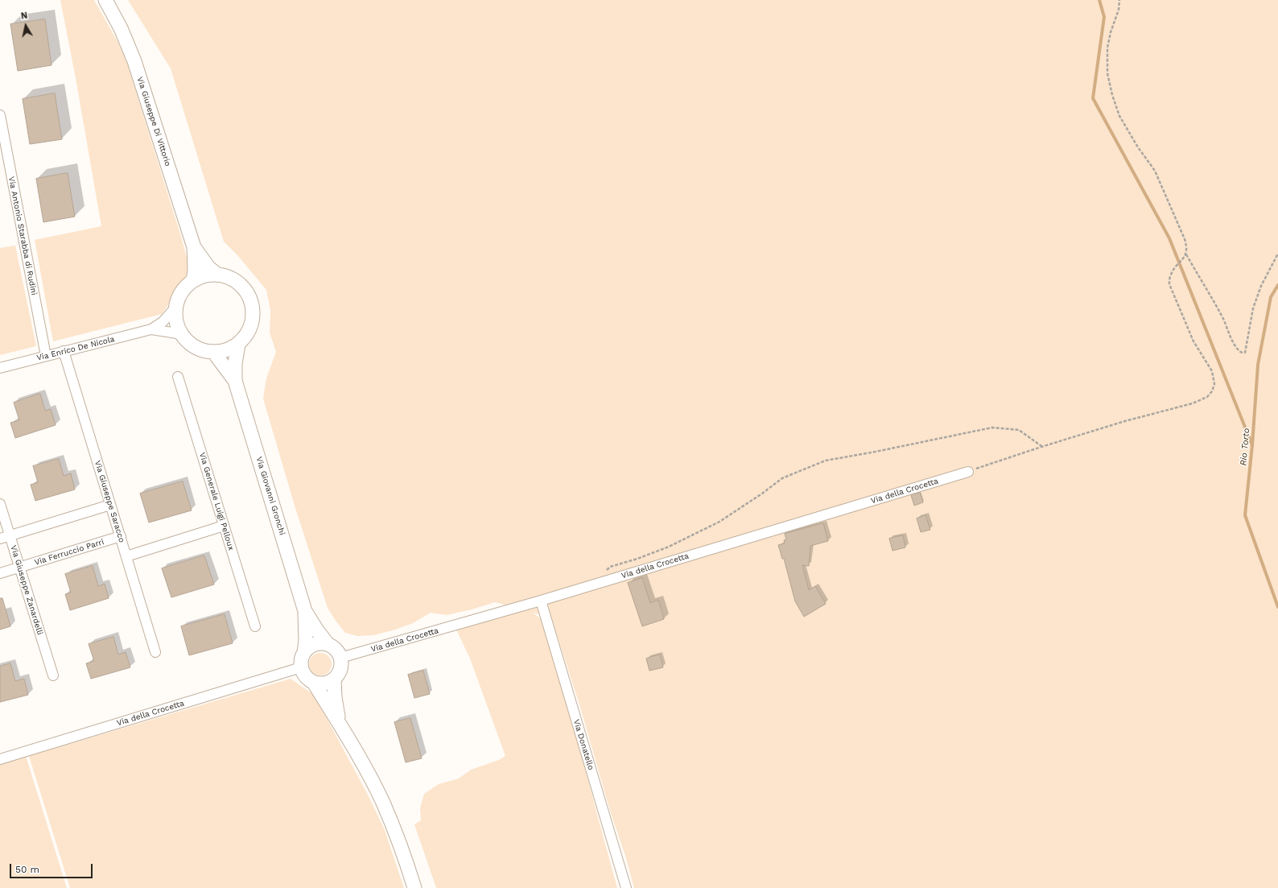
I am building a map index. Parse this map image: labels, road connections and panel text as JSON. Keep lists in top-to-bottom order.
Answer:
{
  "streets": {
    "street": [
      "Via Giuseppe Di Vittorio",
      "Via Antonio Starabba di Rudinì",
      "Via Enrico De Nicola",
      "Via della Crocetta",
      "Via Giovanni Gronchi",
      "Via Giuseppe Saracco",
      "Via Generale Luigi Pelloux",
      "Via Ferruccio Parri",
      "Via Giuseppe Zanardelli",
      "Via Donatello"
    ]
  },
  "crossings": [
    ["Via Giuseppe Di Vittorio", "Via Enrico De Nicola"],
    ["Via Giuseppe Di Vittorio", "Via Giovanni Gronchi"],
    ["Via Antonio Starabba di Rudinì", "Via Enrico De Nicola"],
    ["Via Enrico De Nicola", "Via Giovanni Gronchi"],
    ["Via Enrico De Nicola", "Via Giuseppe Saracco"],
    ["Via della Crocetta", "Via Giovanni Gronchi"],
    ["Via della Crocetta", "Via Donatello"],
    ["Via Giuseppe Saracco", "Via Ferruccio Parri"],
    ["Via Ferruccio Parri", "Via Giuseppe Zanardelli"]
  ],
  "water": ["Rio Torto"],
  "scale_bar": "50 m",
  "north": "top"
}
